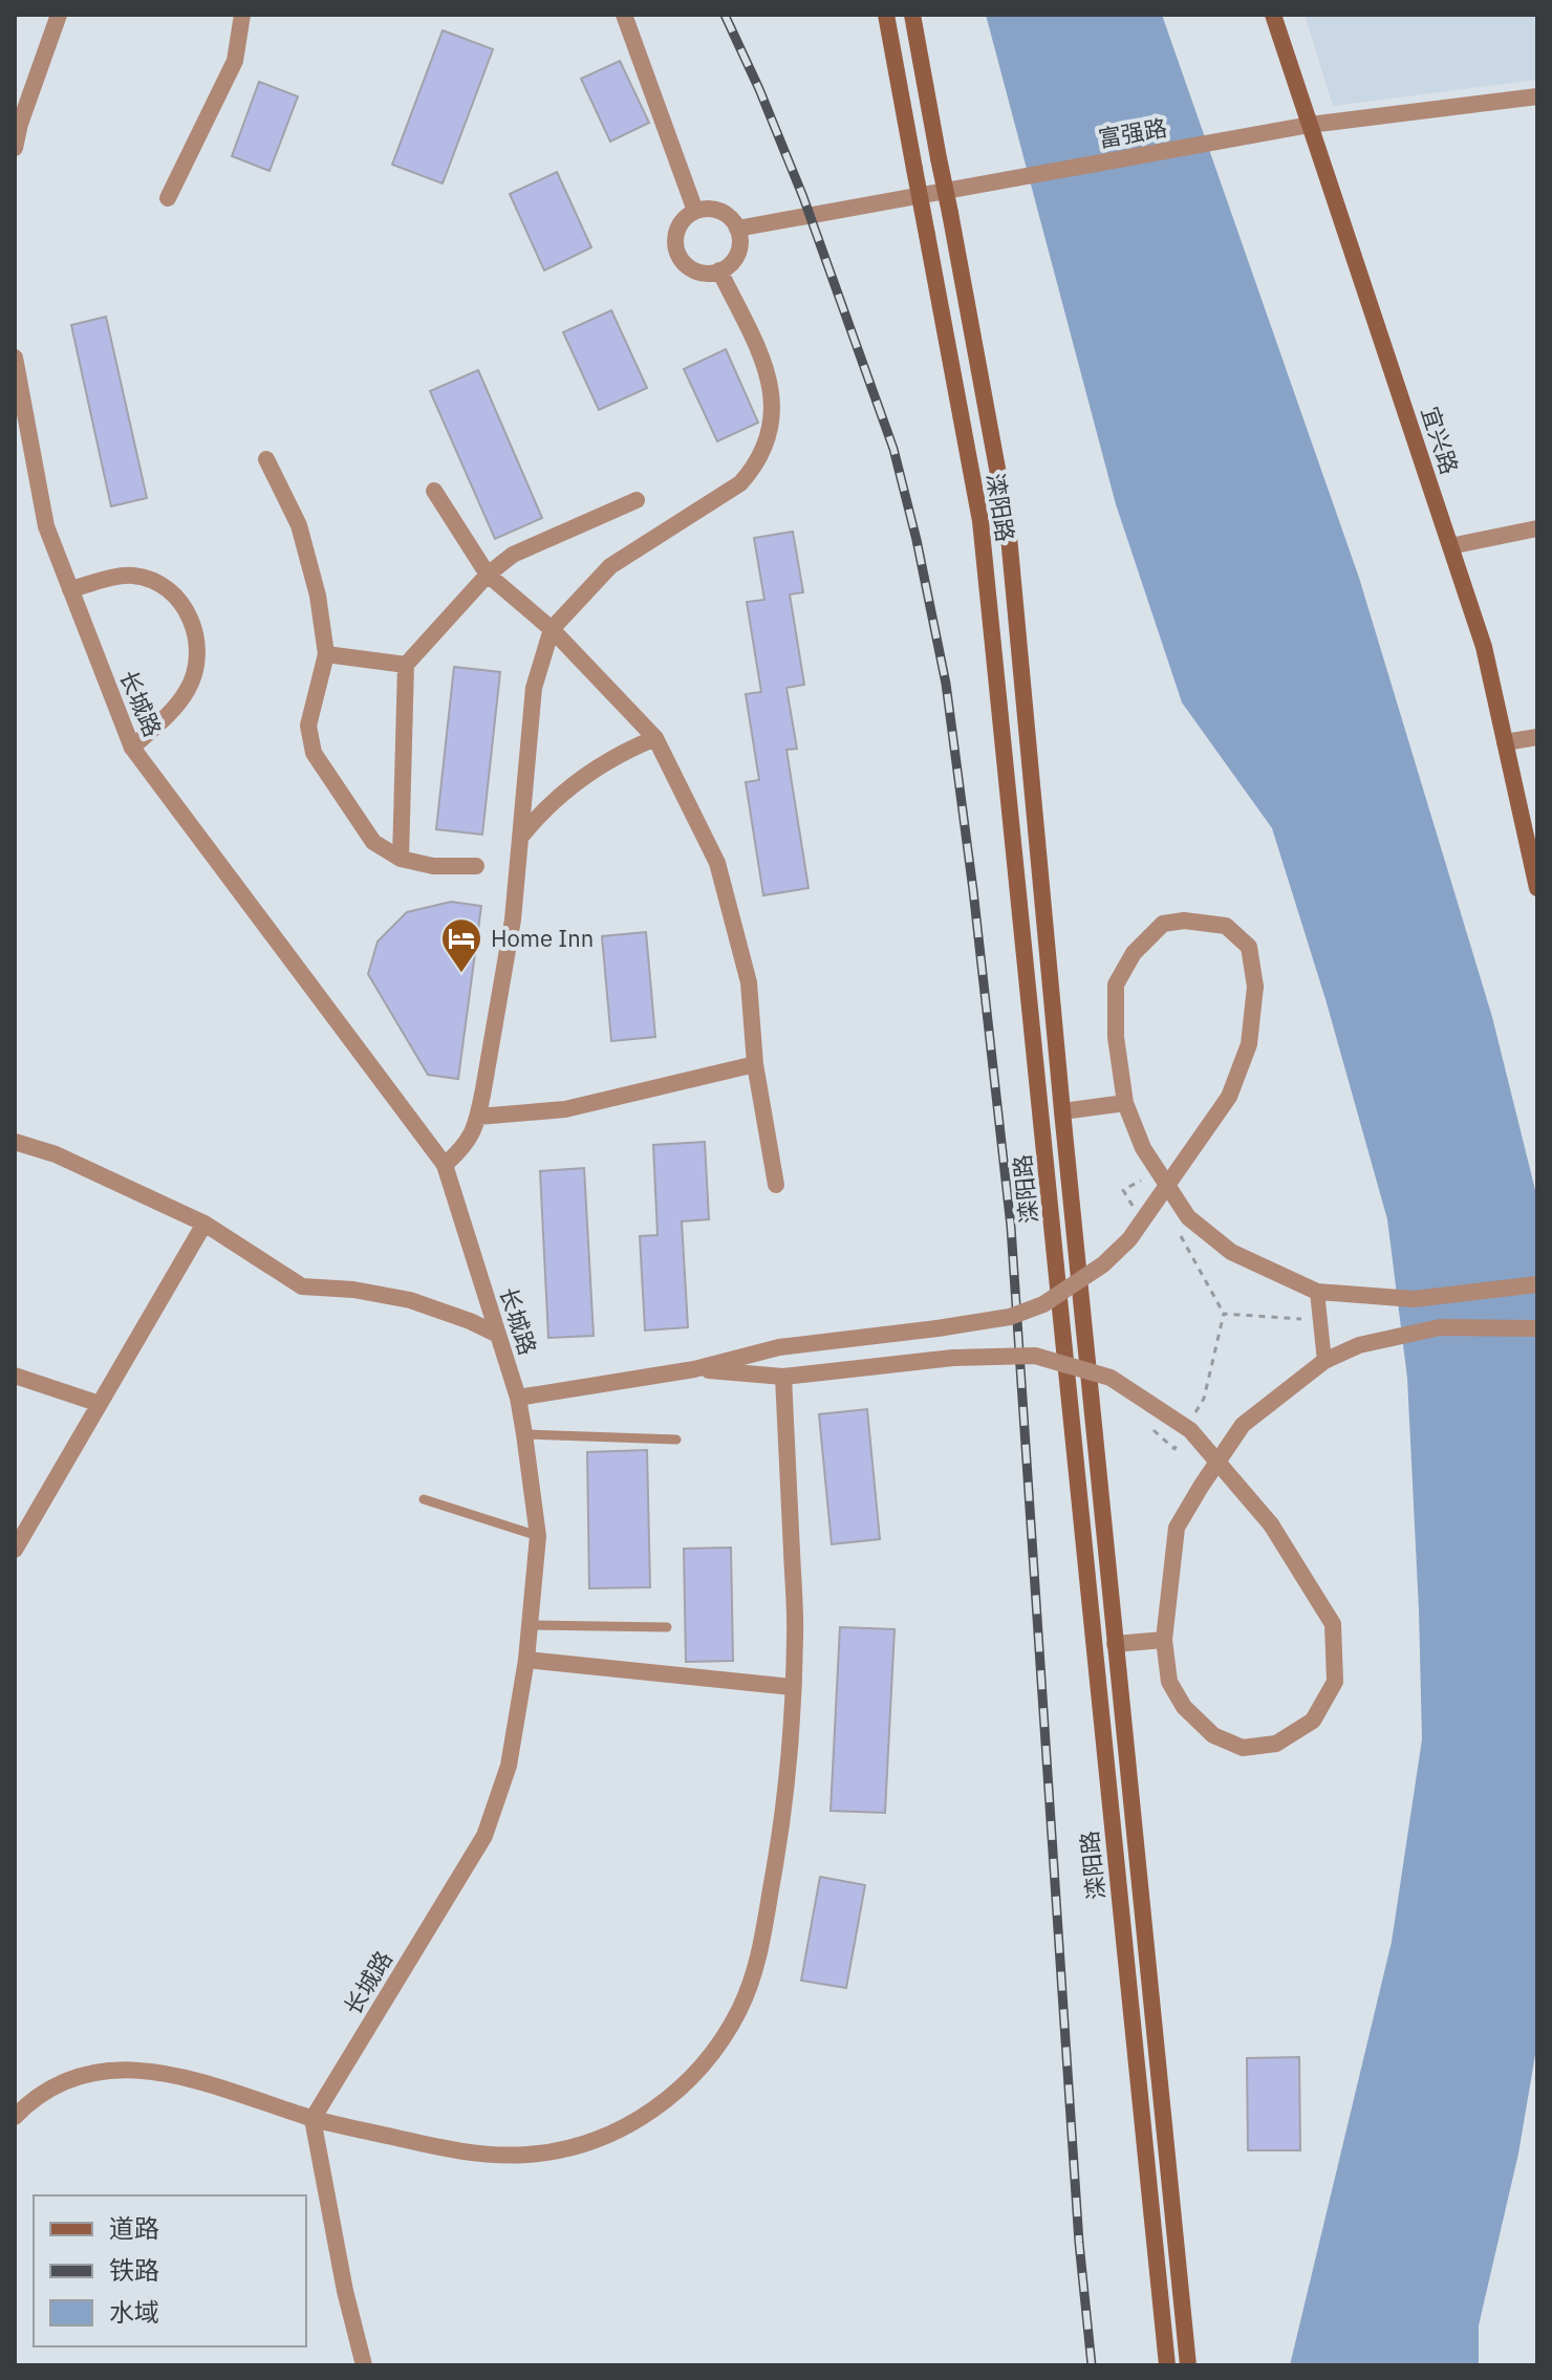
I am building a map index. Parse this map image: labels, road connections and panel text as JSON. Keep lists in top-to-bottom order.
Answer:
{
  "streets": {
    "main road": ["宜兴路", "滦阳路"],
    "street": ["富强路", "长城路"]
  },
  "crossings": [
    ["富强路", "宜兴路"]
  ],
  "places": {
    "hotel": ["Home Inn"]
  },
  "legend": ["道路", "铁路", "水域"]
}
